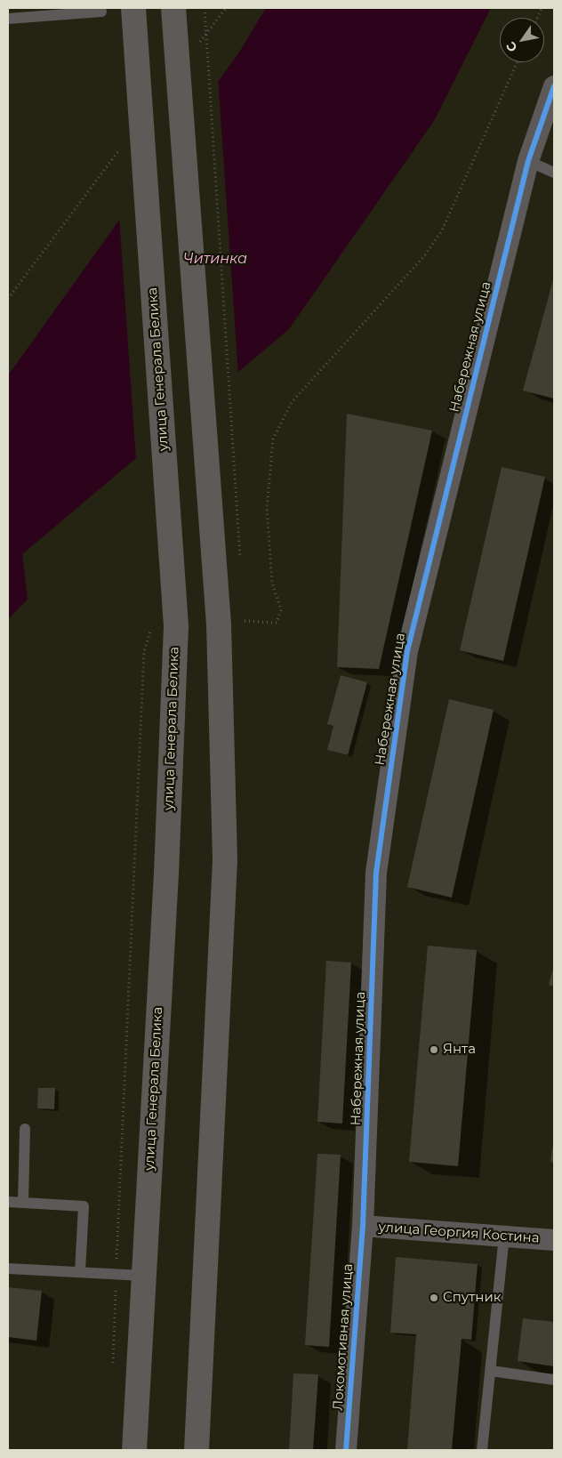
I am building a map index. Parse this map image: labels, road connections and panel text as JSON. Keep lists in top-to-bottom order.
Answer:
{
  "streets": {
    "main road": ["улица Генерала Белика"],
    "street": ["Набережная улица", "улица Георгия Костина", "Локомотивная улица"]
  },
  "crossings": [
    ["Набережная улица", "улица Георгия Костина"],
    ["Набережная улица", "Локомотивная улица"],
    ["улица Георгия Костина", "Локомотивная улица"]
  ],
  "water": ["Читинка"],
  "places": ["Янта", "Спутник"],
  "north": "bottom left"
}
